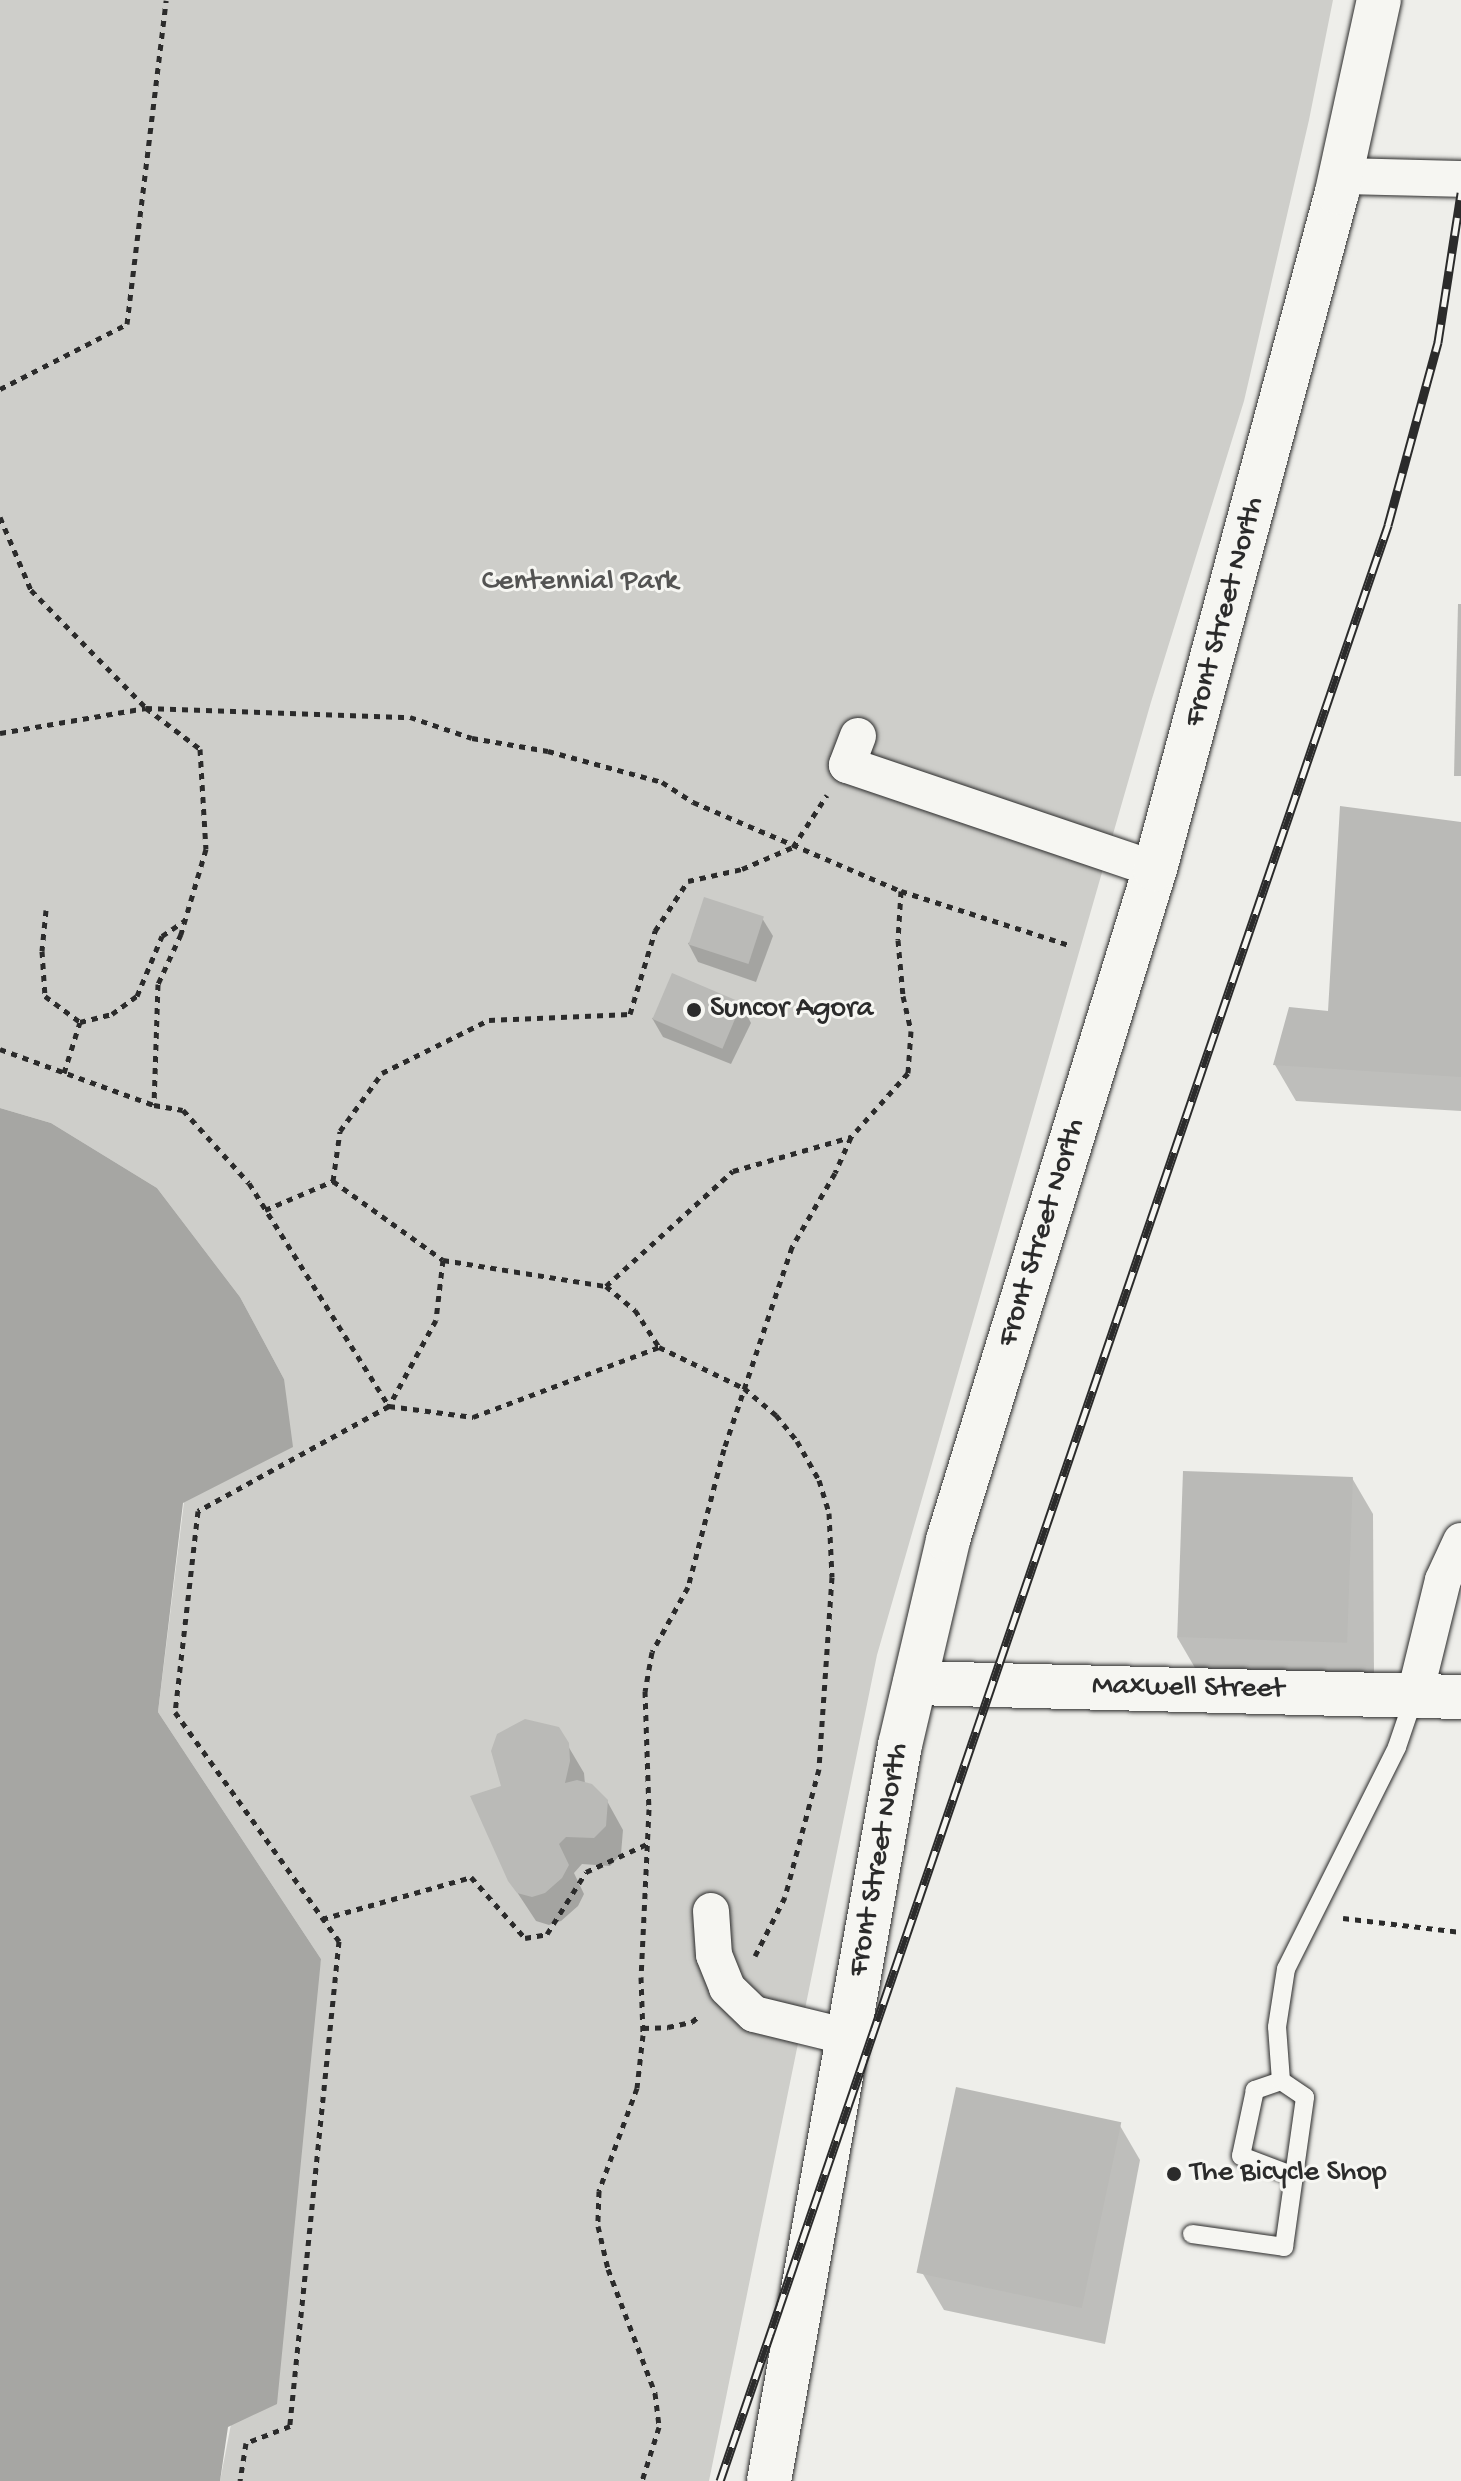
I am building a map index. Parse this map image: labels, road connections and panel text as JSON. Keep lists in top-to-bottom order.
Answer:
{
  "streets": {
    "main road": ["Front Street North", "Maxwell Street"]
  },
  "crossings": [
    ["Front Street North", "Maxwell Street"]
  ],
  "parks": ["Centennial Park"],
  "places": ["Suncor Agora", "The Bicycle Shop"]
}
